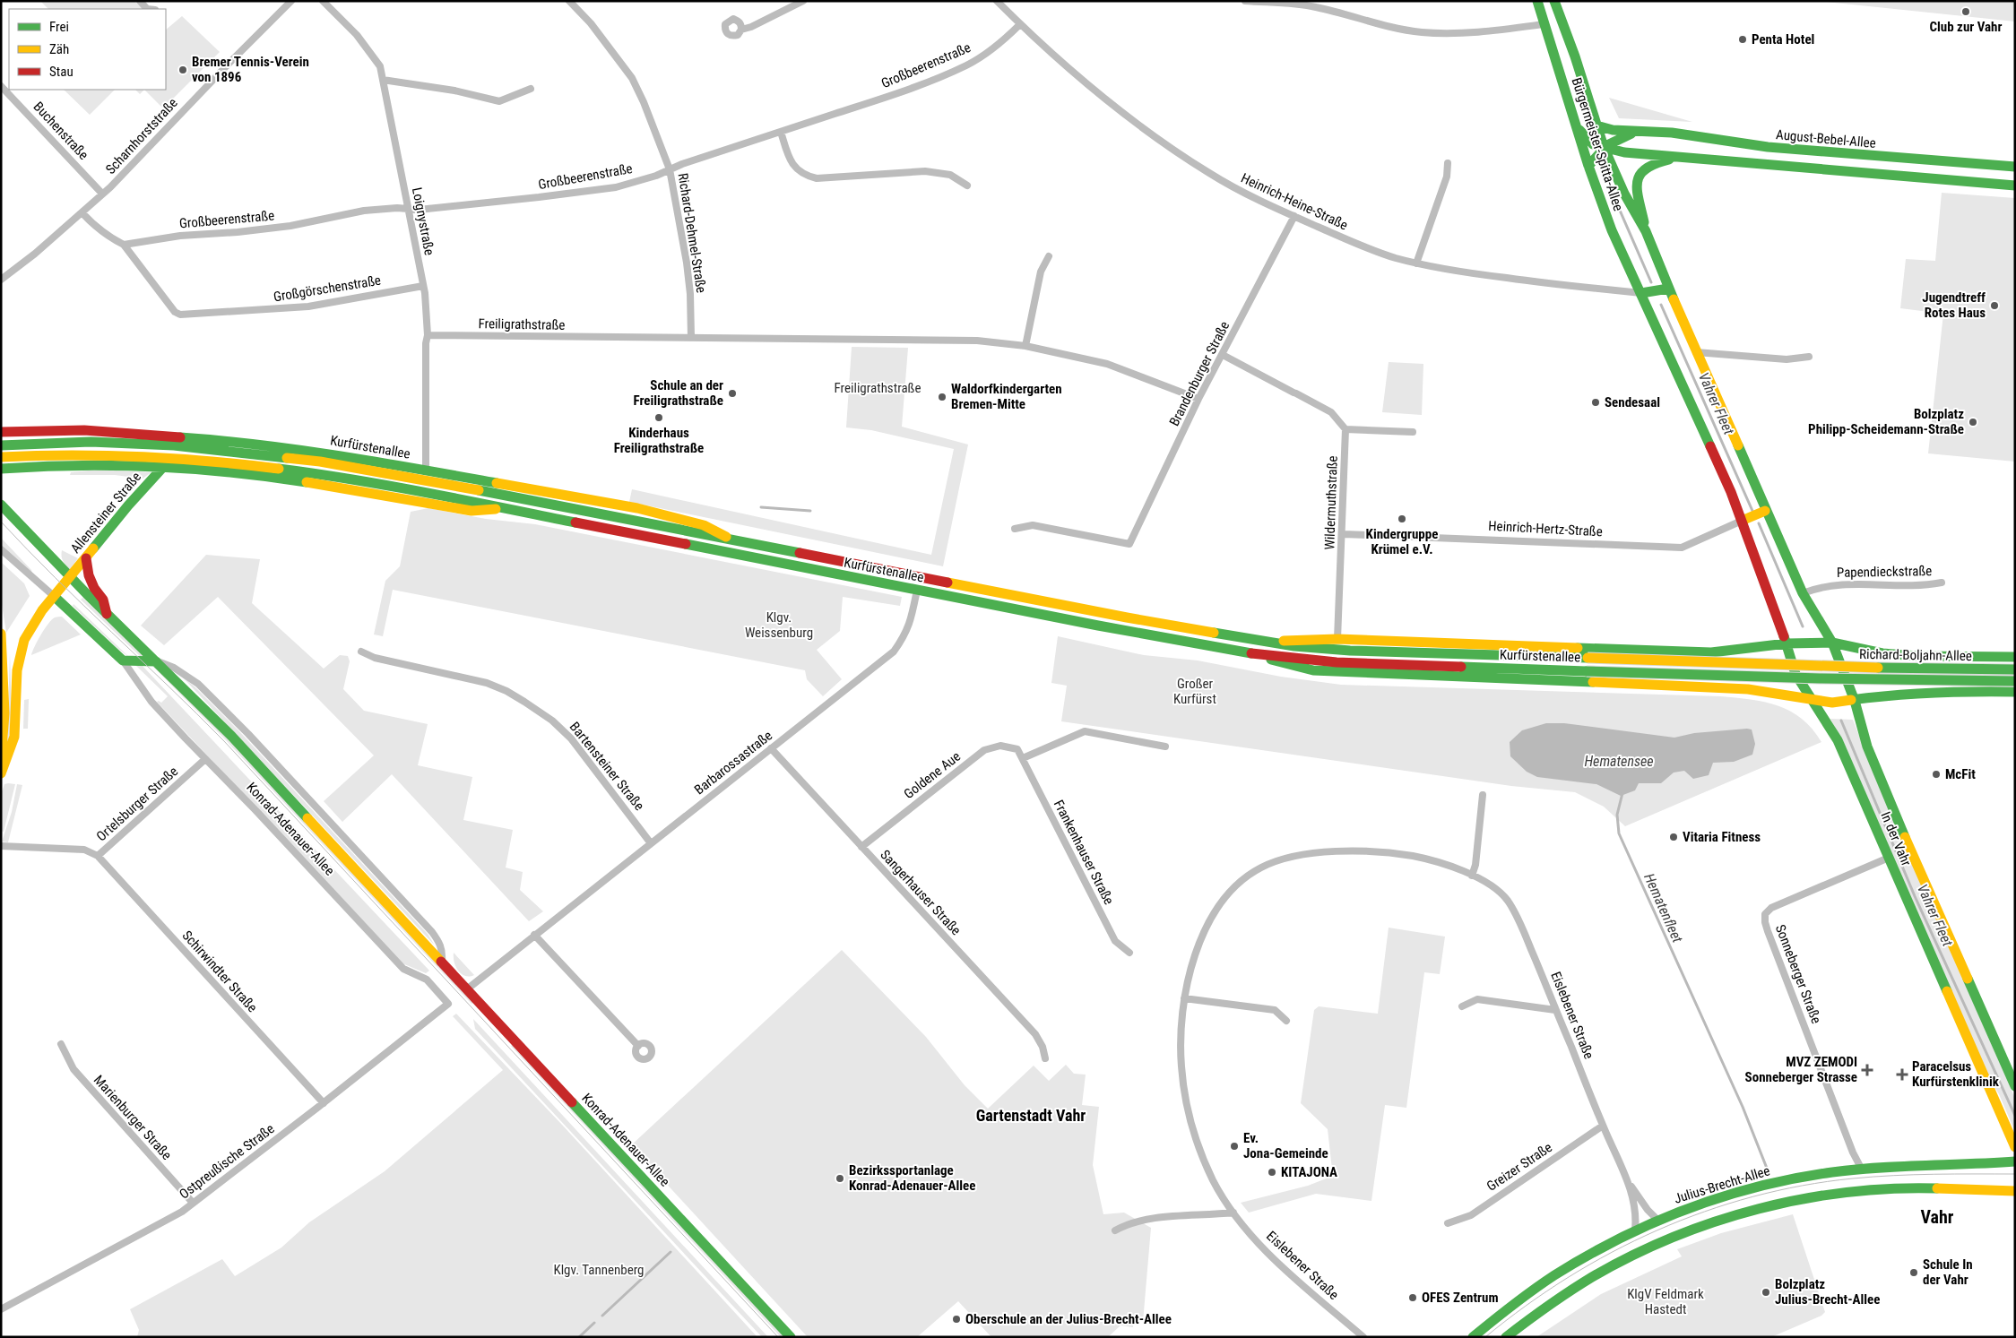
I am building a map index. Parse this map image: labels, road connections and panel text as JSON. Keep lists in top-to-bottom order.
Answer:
{
  "streets": {
    "main road": [
      "August-Bebel-Allee",
      "Bürgermeister-Spitta-Allee",
      "Kurfürstenallee",
      "Allensteiner Straße",
      "Richard-Boljahn-Allee",
      "Konrad-Adenauer-Allee",
      "In der Vahr",
      "Julius-Brecht-Allee"
    ],
    "street": [
      "Großbeerenstraße",
      "Buchenstraße",
      "Scharnhorststraße",
      "Heinrich-Heine-Straße",
      "Loignystraße",
      "Richard-Dehmel-Straße",
      "Großgörschenstraße",
      "Freiligrathstraße",
      "Brandenburger Straße",
      "Wildermuthstraße",
      "Heinrich-Hertz-Straße",
      "Papendieckstraße",
      "Barbarossastraße",
      "Bartensteiner Straße",
      "Goldene Aue",
      "Ortelsburger Straße",
      "Frankenhauser Straße",
      "Sangerhauser Straße",
      "Schirwindter Straße",
      "Sonneberger Straße",
      "Eislebener Straße",
      "Marienburger Straße",
      "Ostpreußische Straße",
      "Greizer Straße"
    ]
  },
  "crossings": [
    ["Großbeerenstraße", "Heinrich-Heine-Straße"],
    ["Großbeerenstraße", "Loignystraße"],
    ["Großbeerenstraße", "Richard-Dehmel-Straße"],
    ["Großbeerenstraße", "Großgörschenstraße"],
    ["Buchenstraße", "Scharnhorststraße"],
    ["August-Bebel-Allee", "Bürgermeister-Spitta-Allee"],
    ["Bürgermeister-Spitta-Allee", "Heinrich-Heine-Straße"],
    ["Bürgermeister-Spitta-Allee", "Kurfürstenallee"],
    ["Bürgermeister-Spitta-Allee", "Heinrich-Hertz-Straße"],
    ["Bürgermeister-Spitta-Allee", "Papendieckstraße"],
    ["Bürgermeister-Spitta-Allee", "Richard-Boljahn-Allee"],
    ["Bürgermeister-Spitta-Allee", "In der Vahr"],
    ["Heinrich-Heine-Straße", "Brandenburger Straße"],
    ["Loignystraße", "Großgörschenstraße"],
    ["Loignystraße", "Freiligrathstraße"],
    ["Loignystraße", "Kurfürstenallee"],
    ["Richard-Dehmel-Straße", "Freiligrathstraße"],
    ["Freiligrathstraße", "Brandenburger Straße"],
    ["Kurfürstenallee", "Wildermuthstraße"],
    ["Kurfürstenallee", "Allensteiner Straße"],
    ["Kurfürstenallee", "Richard-Boljahn-Allee"],
    ["Kurfürstenallee", "Barbarossastraße"],
    ["Kurfürstenallee", "In der Vahr"],
    ["Wildermuthstraße", "Heinrich-Hertz-Straße"],
    ["Allensteiner Straße", "Konrad-Adenauer-Allee"],
    ["Barbarossastraße", "Bartensteiner Straße"],
    ["Barbarossastraße", "Konrad-Adenauer-Allee"],
    ["Barbarossastraße", "Sangerhauser Straße"],
    ["Goldene Aue", "Frankenhauser Straße"],
    ["Goldene Aue", "Sangerhauser Straße"],
    ["Ortelsburger Straße", "Konrad-Adenauer-Allee"],
    ["Ortelsburger Straße", "Schirwindter Straße"],
    ["Konrad-Adenauer-Allee", "Ostpreußische Straße"],
    ["In der Vahr", "Sonneberger Straße"],
    ["Schirwindter Straße", "Ostpreußische Straße"],
    ["Sonneberger Straße", "Julius-Brecht-Allee"],
    ["Eislebener Straße", "Greizer Straße"],
    ["Eislebener Straße", "Julius-Brecht-Allee"],
    ["Marienburger Straße", "Ostpreußische Straße"]
  ],
  "districts": ["Gartenstadt Vahr", "Vahr"],
  "water": ["Vahrer Fleet", "Hematensee", "Hematenfleet"],
  "parks": [
    "Freiligrathstraße",
    "Klgv. Weissenburg",
    "Großer Kurfürst",
    "Klgv. Tannenberg",
    "KlgV Feldmark Hastedt"
  ],
  "places": {
    "other": [
      "Club zur Vahr",
      "Penta Hotel",
      "Bremer Tennis-Verein von 1896",
      "Jugendtreff Rotes Haus",
      "Schule an der Freiligrathstraße",
      "Waldorfkindergarten Bremen-Mitte",
      "Sendesaal",
      "Kinderhaus Freiligrathstraße",
      "Bolzplatz Philipp-Scheidemann-Straße",
      "Kindergruppe Krümel e.V.",
      "McFit",
      "Vitaria Fitness",
      "Ev. Jona-Gemeinde",
      "KITAJONA",
      "Bezirkssportanlage Konrad-Adenauer-Allee",
      "Schule In der Vahr",
      "Bolzplatz Julius-Brecht-Allee",
      "OFES Zentrum",
      "Oberschule an der Julius-Brecht-Allee"
    ],
    "health": ["MVZ ZEMODI Sonneberger Strasse", "Paracelsus Kurfürstenklinik"]
  },
  "legend": ["Frei", "Zäh", "Stau"]
}
